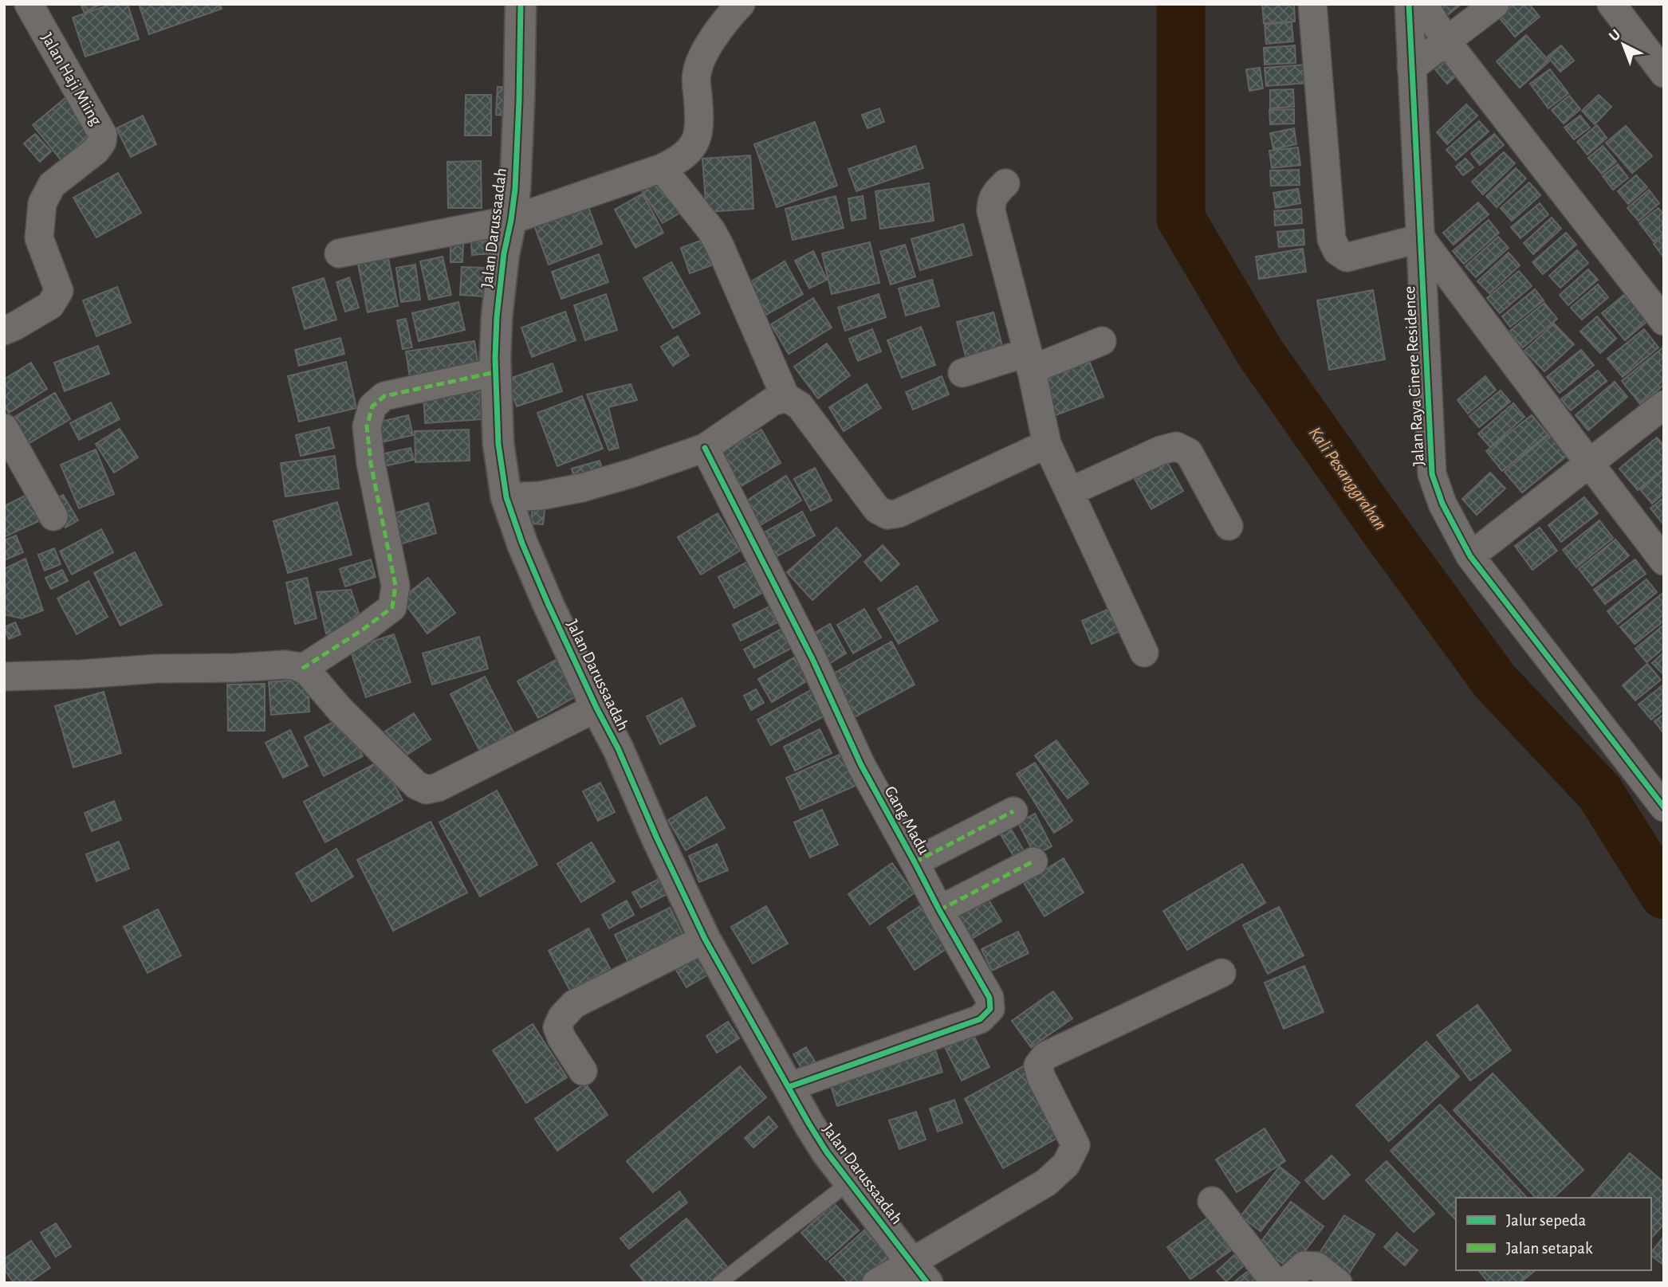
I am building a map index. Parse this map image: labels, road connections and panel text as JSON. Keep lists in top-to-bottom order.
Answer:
{
  "streets": {
    "street": [
      "Jalan Haji Miing",
      "Jalan Darussaadah",
      "Jalan Raya Cinere Residence",
      "Gang Madu"
    ]
  },
  "crossings": [
    ["Jalan Darussaadah", "Gang Madu"]
  ],
  "water": ["Kali Pesanggrahan"],
  "legend": ["Jalur sepeda", "Jalan setapak"],
  "north": "top left"
}
